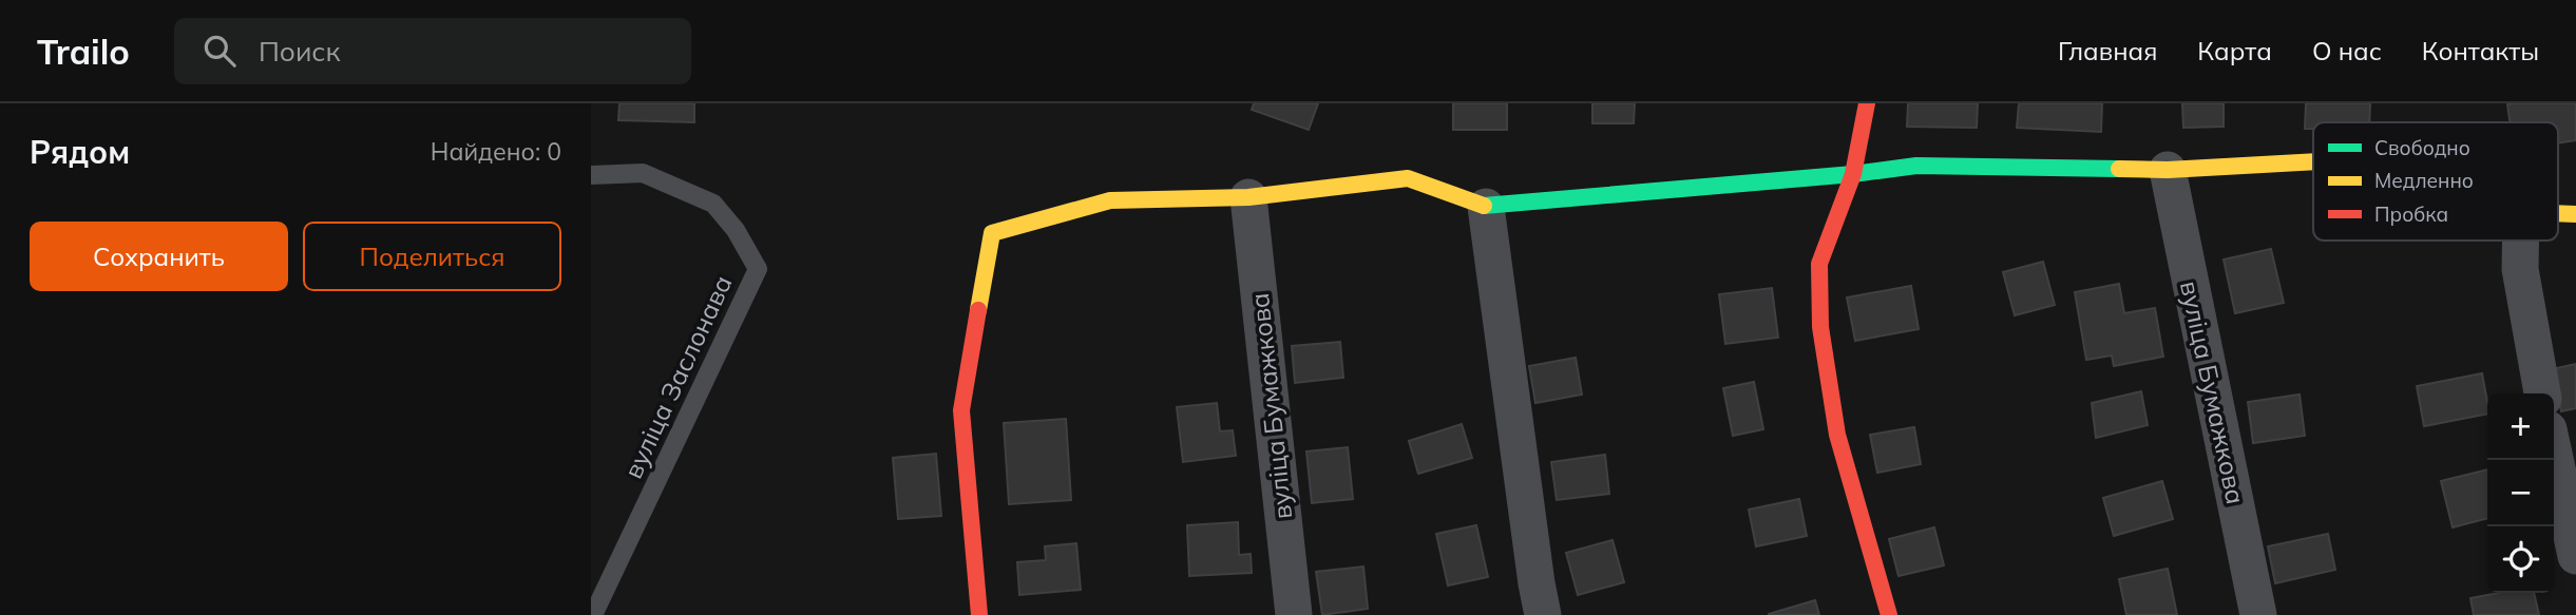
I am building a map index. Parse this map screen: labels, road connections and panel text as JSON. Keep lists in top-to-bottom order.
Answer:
{
  "streets": {
    "street": ["вуліца Бумажкова"],
    "lane": ["вуліца Заслонава"]
  },
  "legend": ["Свободно", "Медленно", "Пробка"],
  "page": {
    "header": "Trailo",
    "search": "Поиск",
    "nav": [
      "Главная",
      "Карта",
      "О нас",
      "Контакты"
    ],
    "heading": ["Рядом", "Найдено: 0"],
    "buttons": ["Сохранить", "Поделиться"],
    "map_buttons": ["+", "−"]
  }
}
